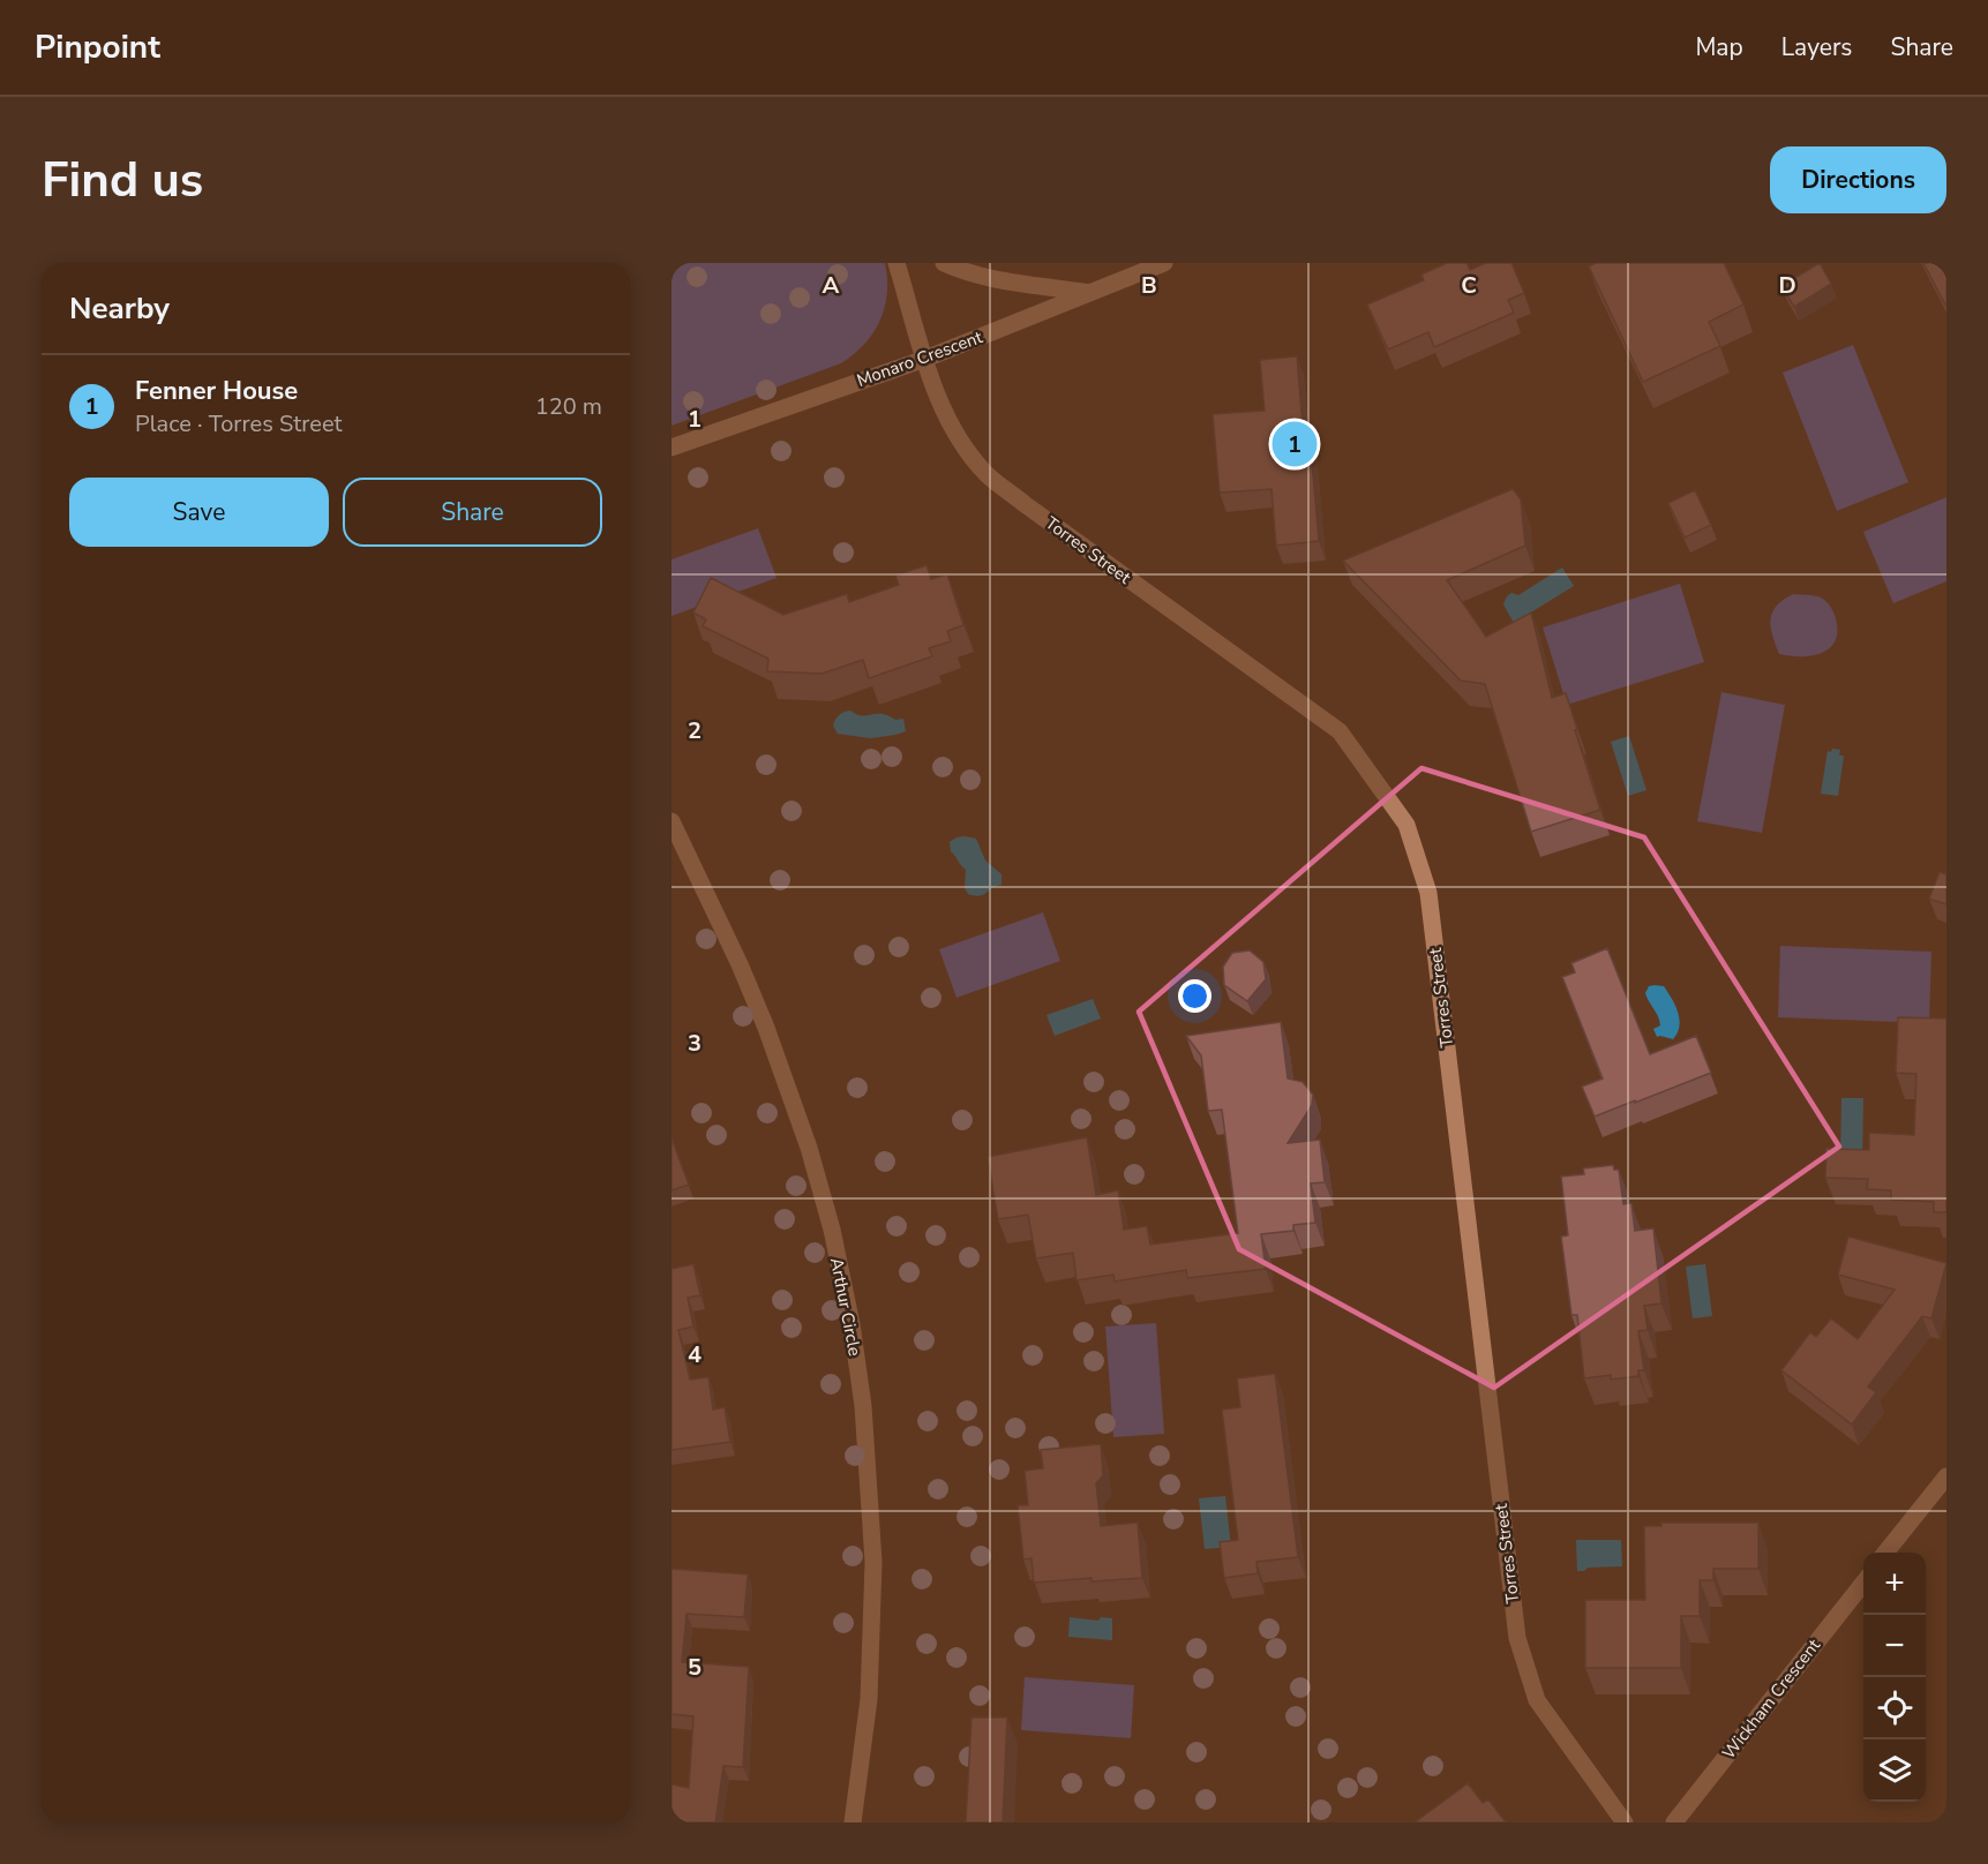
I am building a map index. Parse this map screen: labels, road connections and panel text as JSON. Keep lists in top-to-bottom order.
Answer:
{
  "streets": {
    "street": [
      "Monaro Crescent",
      "Torres Street",
      "Arthur Circle",
      "Wickham Crescent"
    ]
  },
  "crossings": [
    ["Monaro Crescent", "Torres Street"]
  ],
  "page": {
    "header": "Pinpoint",
    "nav": ["Map", "Layers", "Share"],
    "buttons": [
      "Directions",
      ["Save", "Share"]
    ],
    "title": "Find us",
    "heading": "Nearby",
    "list": [
      {
        "mark": "1",
        "name": "Fenner House",
        "note": "Place · Torres Street",
        "value": "120 m"
      }
    ],
    "pins": "1",
    "map_buttons": ["+", "−"]
  },
  "grid": {
    "columns": [
      "A",
      "B",
      "C",
      "D"
    ],
    "rows": [
      "1",
      "2",
      "3",
      "4",
      "5"
    ]
  }
}
